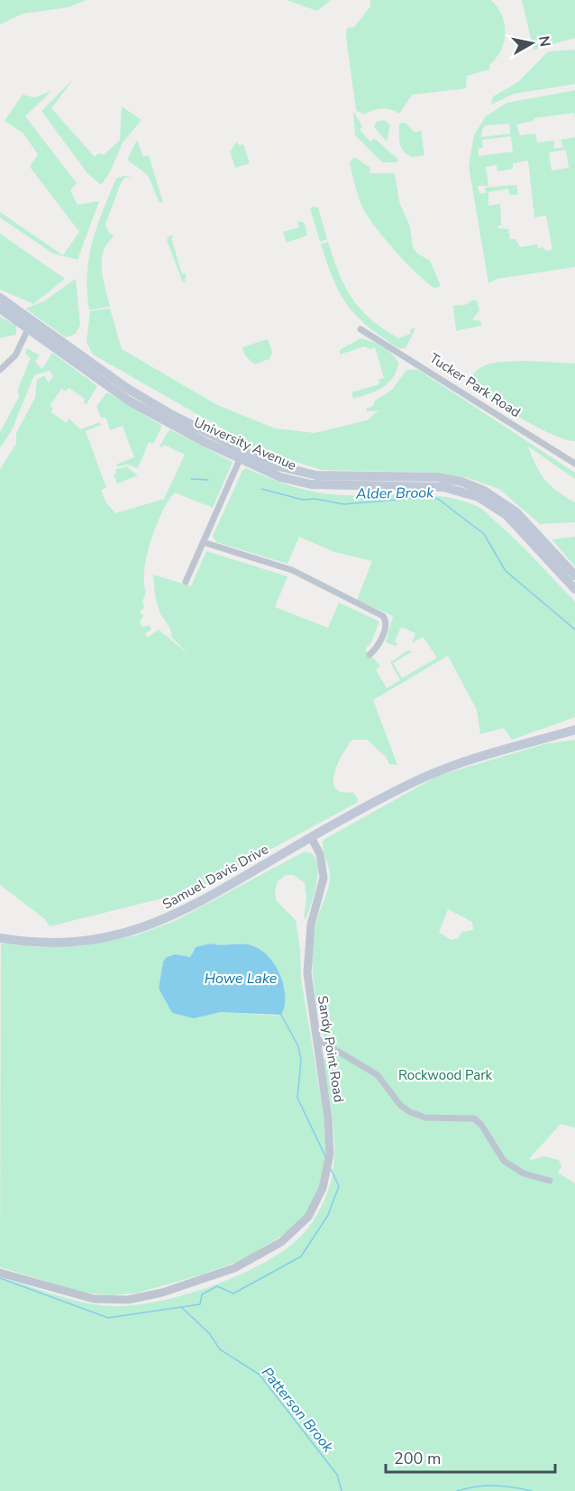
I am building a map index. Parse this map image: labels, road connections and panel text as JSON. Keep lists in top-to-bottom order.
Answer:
{
  "streets": {
    "main road": ["University Avenue", "Samuel Davis Drive"],
    "street": ["Tucker Park Road", "Sandy Point Road"]
  },
  "crossings": [
    ["Samuel Davis Drive", "Sandy Point Road"]
  ],
  "water": ["Alder Brook", "Howe Lake", "Patterson Brook"],
  "parks": ["Rockwood Park"],
  "scale_bar": "200 m",
  "north": "right"
}
